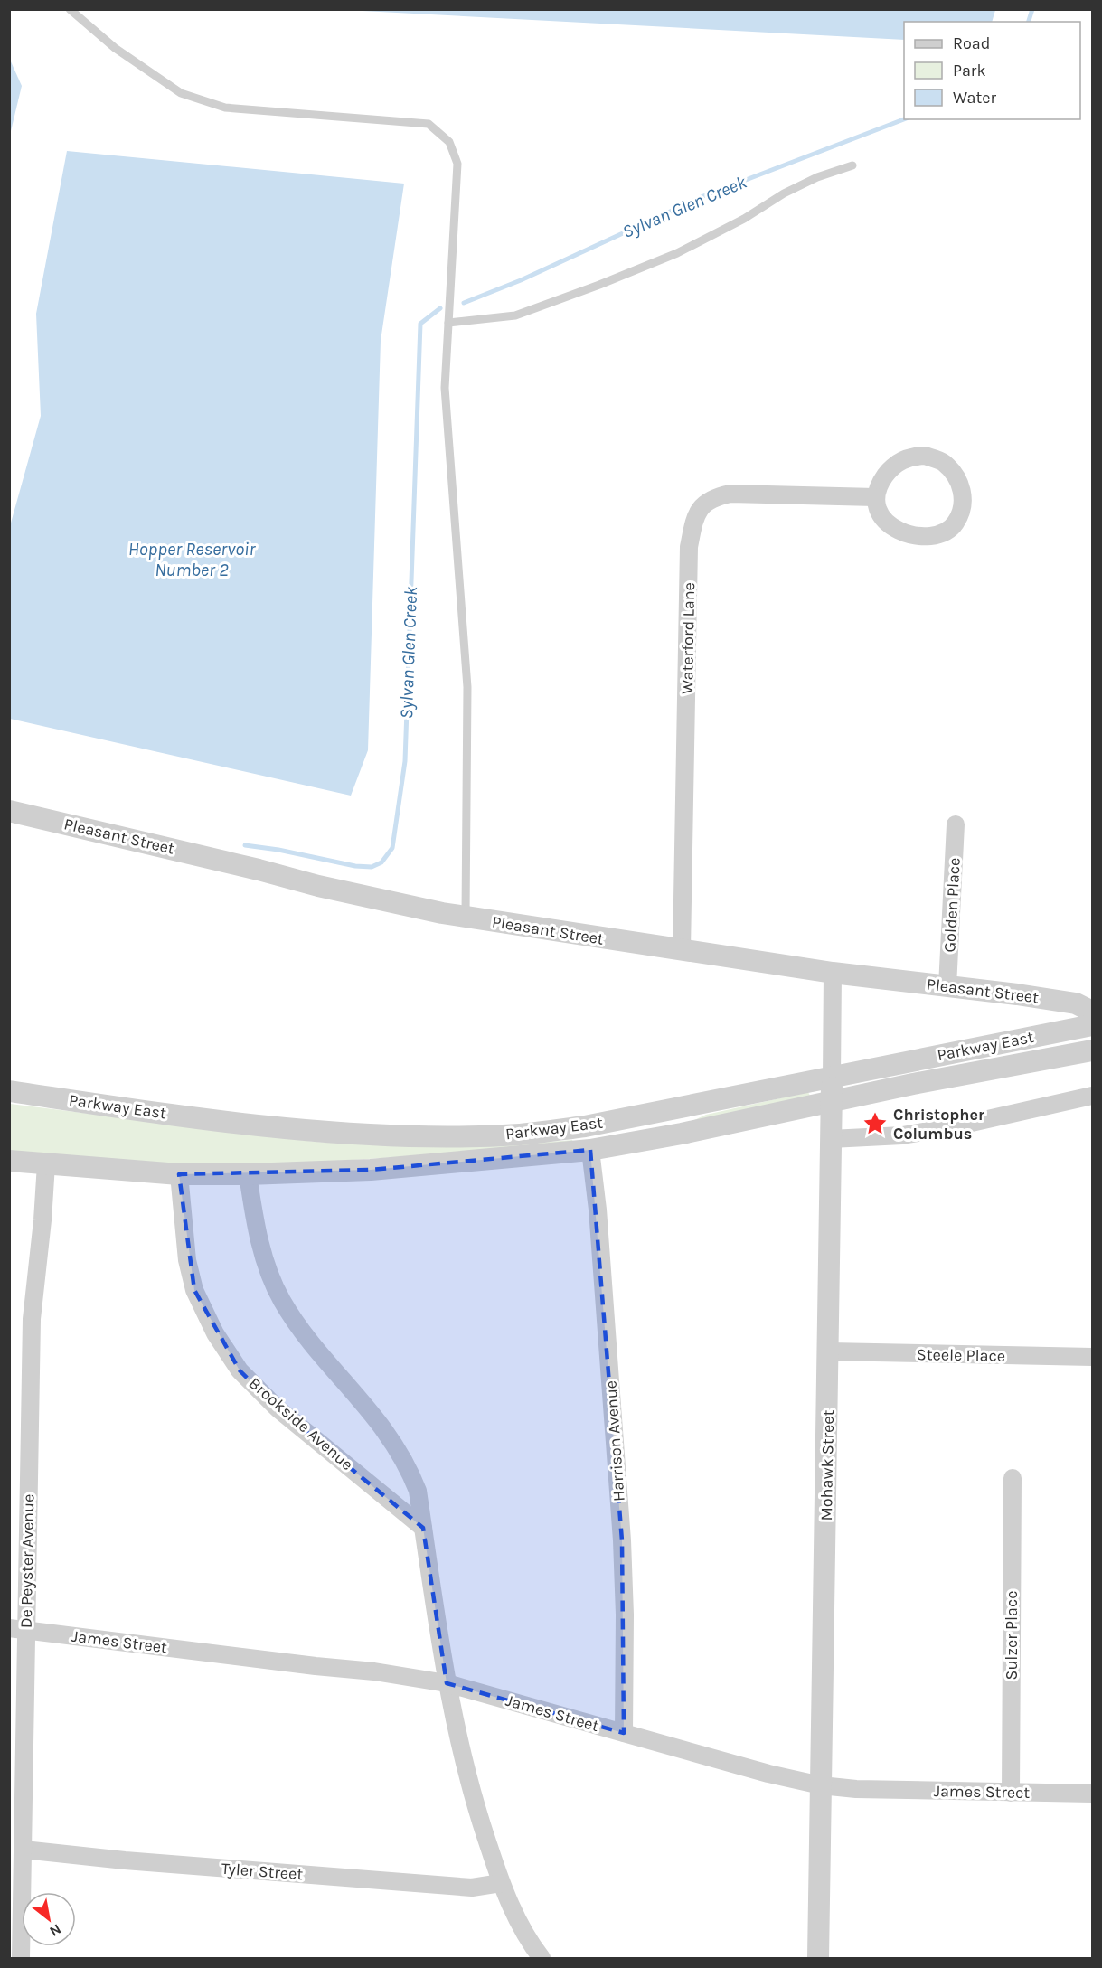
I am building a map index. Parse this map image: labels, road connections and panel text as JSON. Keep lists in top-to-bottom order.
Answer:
{
  "streets": {
    "street": [
      "Waterford Lane",
      "Pleasant Street",
      "Golden Place",
      "Parkway East",
      "Steele Place",
      "Brookside Avenue",
      "Harrison Avenue",
      "Mohawk Street",
      "De Peyster Avenue",
      "Sulzer Place",
      "James Street",
      "Tyler Street"
    ]
  },
  "crossings": [
    ["Waterford Lane", "Pleasant Street"],
    ["Pleasant Street", "Golden Place"],
    ["Pleasant Street", "Mohawk Street"],
    ["Parkway East", "Brookside Avenue"],
    ["Parkway East", "Harrison Avenue"],
    ["Parkway East", "Mohawk Street"],
    ["Parkway East", "De Peyster Avenue"],
    ["Steele Place", "Mohawk Street"],
    ["Harrison Avenue", "James Street"],
    ["Mohawk Street", "James Street"],
    ["De Peyster Avenue", "James Street"],
    ["De Peyster Avenue", "Tyler Street"],
    ["Sulzer Place", "James Street"]
  ],
  "water": ["Sylvan Glen Creek", "Hopper Reservoir Number 2"],
  "places": {
    "place": ["Christopher Columbus"]
  },
  "legend": ["Road", "Park", "Water"],
  "north": "bottom right"
}
